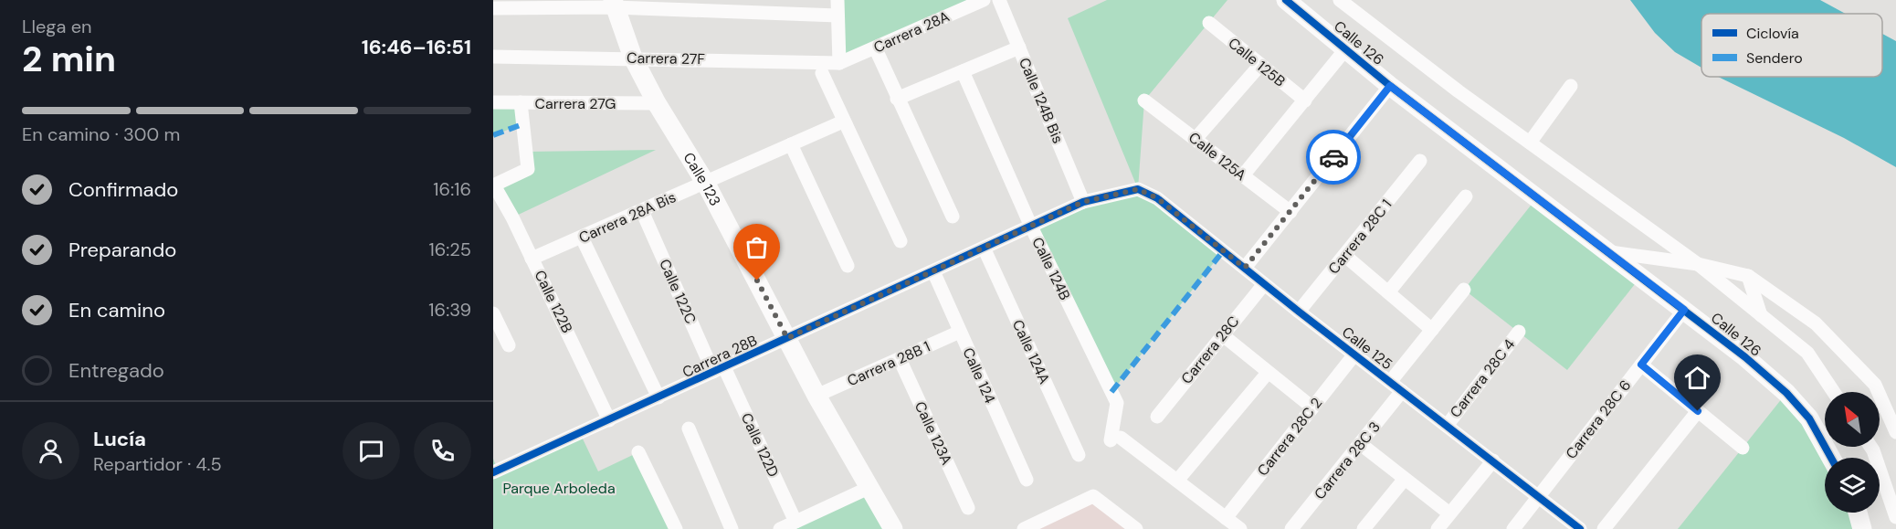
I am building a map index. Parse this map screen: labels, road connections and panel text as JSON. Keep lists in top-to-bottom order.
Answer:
{
  "streets": {
    "street": [
      "Carrera 28A",
      "Calle 126",
      "Carrera 27F",
      "Calle 125B",
      "Calle 124B Bis",
      "Carrera 27G",
      "Calle 125A",
      "Calle 123",
      "Carrera 28A Bis",
      "Carrera 28C 1",
      "Calle 124B",
      "Calle 122C",
      "Calle 122B",
      "Calle 125",
      "Carrera 28C",
      "Calle 124A",
      "Carrera 28B",
      "Carrera 28B 1",
      "Calle 124",
      "Carrera 28C 4",
      "Carrera 28C 6",
      "Calle 123A",
      "Carrera 28C 2",
      "Calle 122D",
      "Carrera 28C 3"
    ]
  },
  "crossings": [
    ["Carrera 28A", "Carrera 27F"],
    ["Calle 126", "Carrera 28C 6"],
    ["Carrera 27F", "Calle 123"],
    ["Calle 124B Bis", "Carrera 28B"],
    ["Carrera 27G", "Calle 123"],
    ["Calle 123", "Carrera 28A Bis"],
    ["Calle 123", "Carrera 28B"],
    ["Calle 123", "Carrera 28B 1"],
    ["Carrera 28A Bis", "Calle 122C"],
    ["Carrera 28A Bis", "Calle 122B"],
    ["Carrera 28C 1", "Calle 125"],
    ["Calle 124B", "Carrera 28B"],
    ["Calle 122C", "Carrera 28B"],
    ["Calle 122C", "Calle 122D"],
    ["Calle 122B", "Carrera 28B"],
    ["Calle 125", "Carrera 28C"],
    ["Calle 125", "Carrera 28B"],
    ["Calle 125", "Carrera 28C 4"],
    ["Calle 125", "Carrera 28C 6"],
    ["Calle 125", "Carrera 28C 2"],
    ["Calle 125", "Carrera 28C 3"],
    ["Calle 124A", "Carrera 28B"],
    ["Carrera 28B", "Calle 124"],
    ["Carrera 28B", "Calle 122D"],
    ["Carrera 28B 1", "Calle 124"],
    ["Carrera 28B 1", "Calle 123A"]
  ],
  "parks": ["Parque Arboleda"],
  "legend": ["Ciclovía", "Sendero"],
  "north": "top left",
  "page": {
    "heading": ["2 min", "Llega en", "16:46–16:51"],
    "panel": ["Lucía", "Repartidor · 4.5"],
    "bar": "En camino · 300 m",
    "list": [
      ["Confirmado", "16:16"],
      ["Preparando", "16:25"],
      ["En camino", "16:39"],
      "Entregado"
    ]
  }
}
